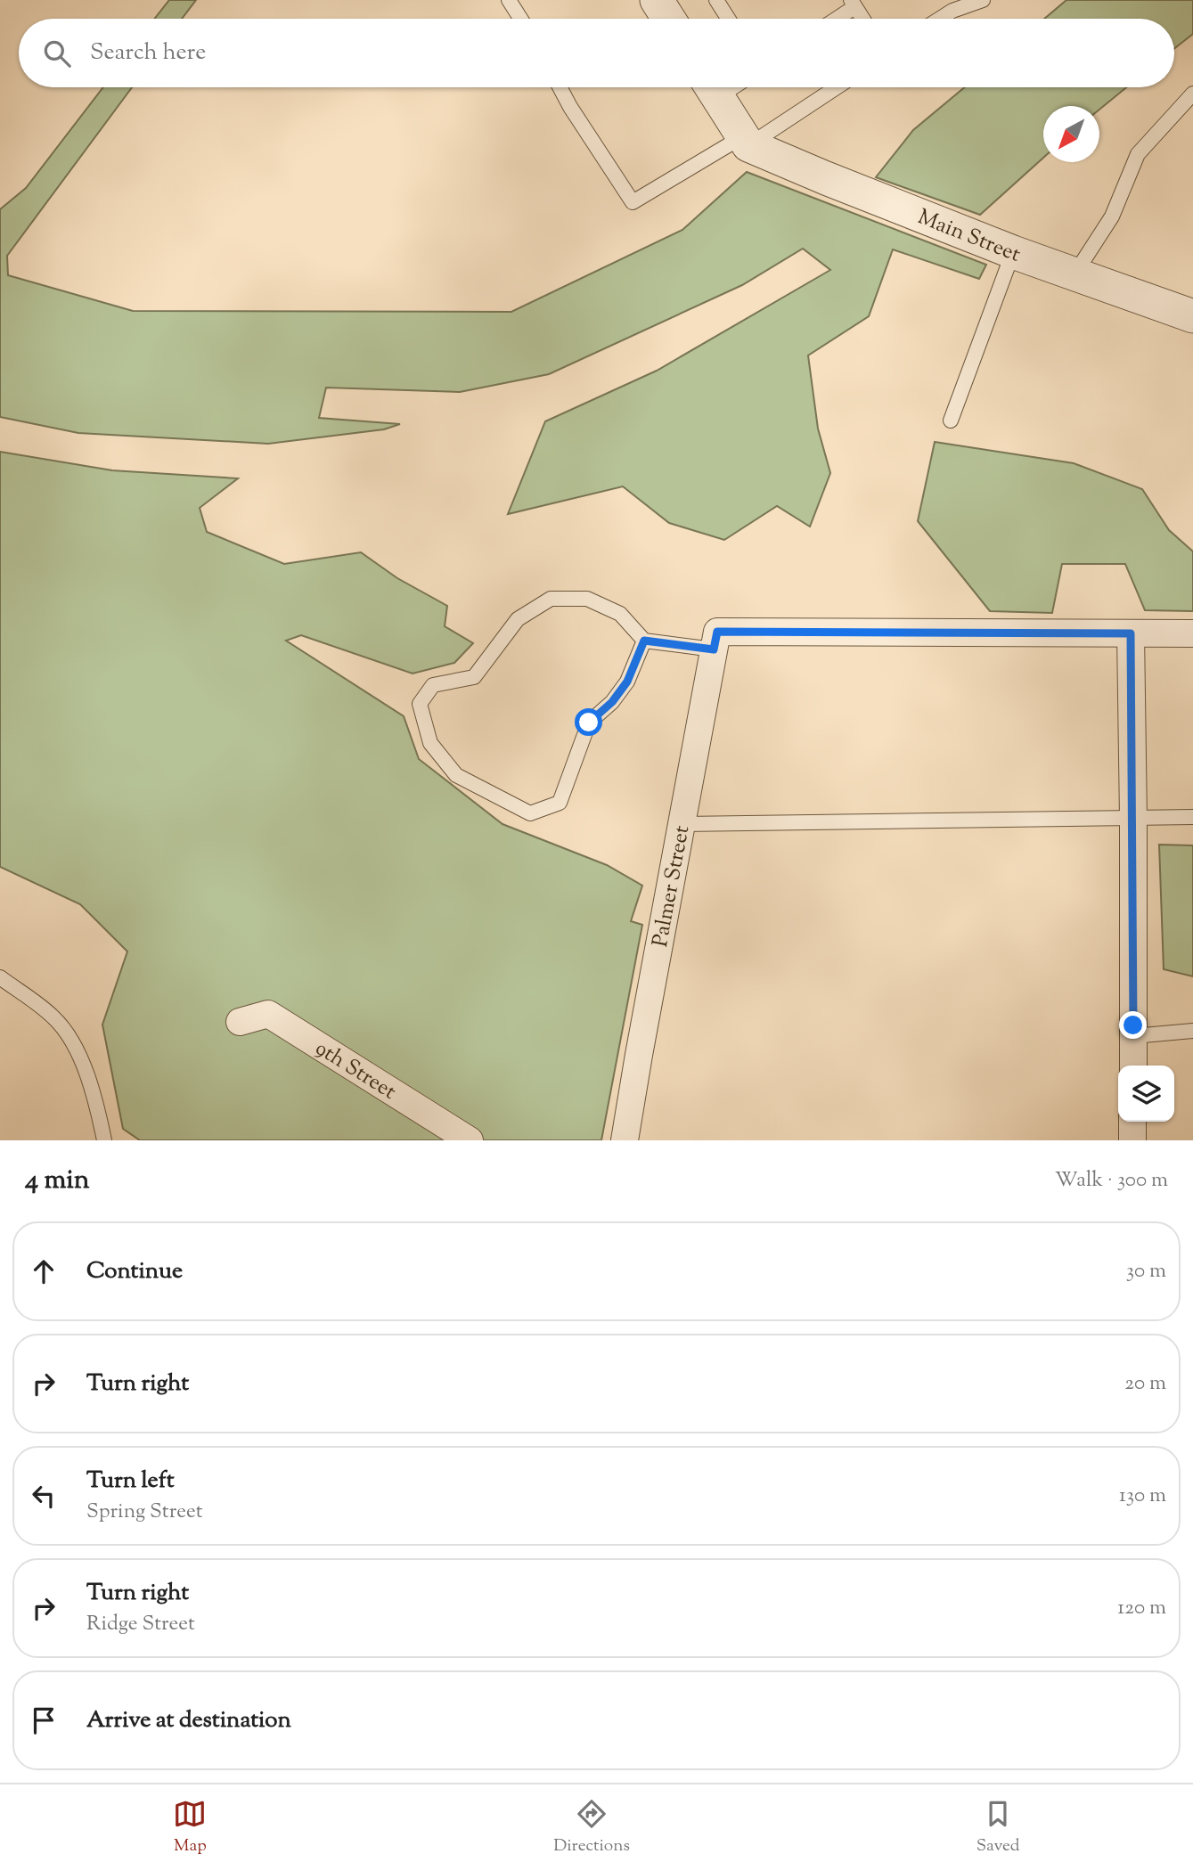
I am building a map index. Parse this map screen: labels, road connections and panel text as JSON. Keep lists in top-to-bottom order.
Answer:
{
  "streets": {
    "street": ["Main Street", "Palmer Street", "9th Street"]
  },
  "north": "bottom left",
  "page": {
    "search": "Search here",
    "heading": ["4 min", "Walk · 300 m"],
    "list": [
      ["Continue", "30 m"],
      ["Turn right", "20 m"],
      ["Turn left", "Spring Street", "130 m"],
      ["Turn right", "Ridge Street", "120 m"],
      "Arrive at destination"
    ],
    "nav": ["Map", "Directions", "Saved"]
  }
}
